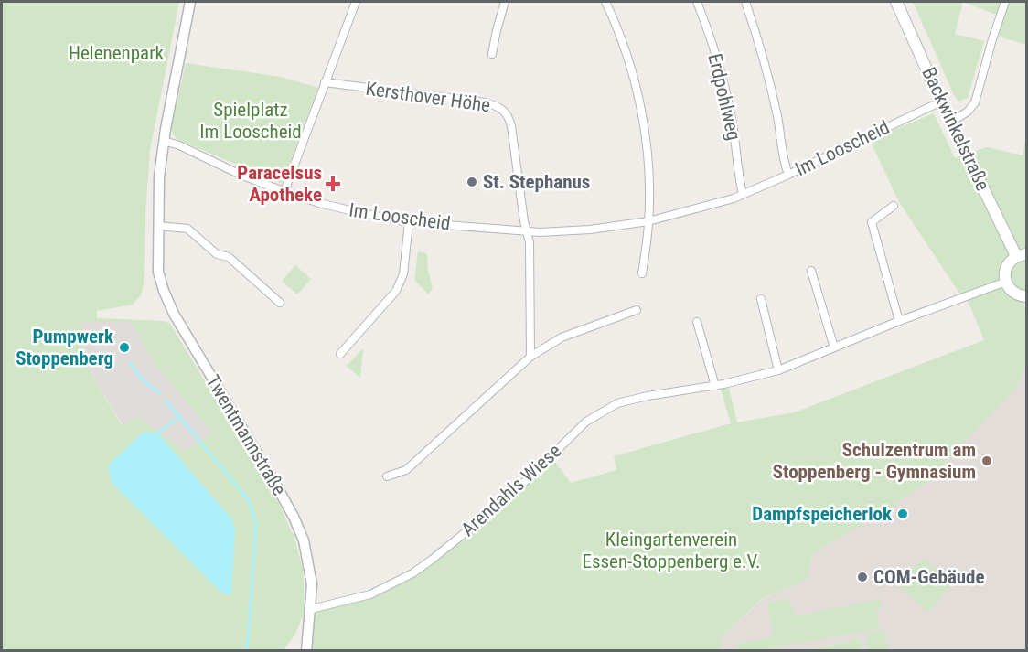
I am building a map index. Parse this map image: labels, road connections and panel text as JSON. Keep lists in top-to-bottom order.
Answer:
{
  "streets": {
    "main road": ["Backwinkelstraße"],
    "street": [
      "Kersthover Höhe",
      "Erdpohlweg",
      "Im Looscheid",
      "Twentmannstraße",
      "Arendahls Wiese"
    ]
  },
  "crossings": [
    ["Kersthover Höhe", "Im Looscheid"],
    ["Erdpohlweg", "Im Looscheid"],
    ["Backwinkelstraße", "Im Looscheid"],
    ["Im Looscheid", "Twentmannstraße"],
    ["Twentmannstraße", "Arendahls Wiese"]
  ],
  "parks": ["Helenenpark", "Spielplatz Im Looscheid", "Kleingartenverein Essen-Stoppenberg e.V."],
  "places": {
    "other": [
      "St. Stephanus",
      "Pumpwerk Stoppenberg",
      "Schulzentrum am Stoppenberg - Gymnasium",
      "Dampfspeicherlok",
      "COM-Gebäude"
    ],
    "health": ["Paracelsus Apotheke"]
  }
}
